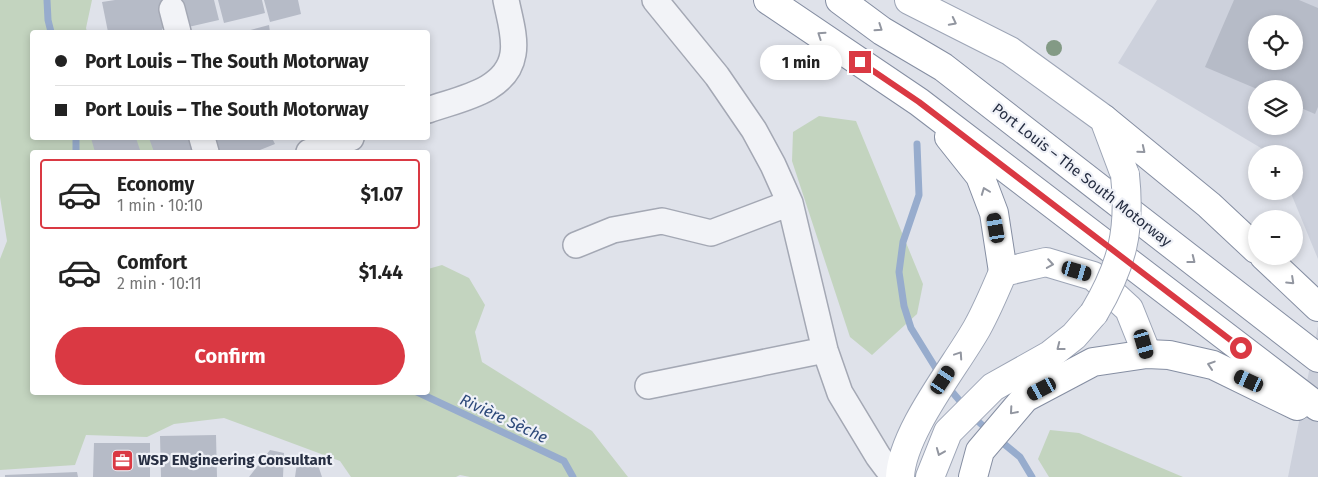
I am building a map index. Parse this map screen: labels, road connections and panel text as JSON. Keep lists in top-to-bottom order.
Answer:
{
  "streets": {
    "main road": ["Port Louis – The South Motorway"]
  },
  "water": ["Rivière Sèche"],
  "places": {
    "office": ["WSP ENgineering Consultant"]
  },
  "page": {
    "map_buttons": ["+", "−"],
    "banner": ["Port Louis – The South Motorway", "Port Louis – The South Motorway"],
    "bubble": "1 min",
    "list": [
      {
        "name": "Economy",
        "note": "1 min · 10:10",
        "value": "$1.07"
      },
      {
        "name": "Comfort",
        "note": "2 min · 10:11",
        "value": "$1.44"
      }
    ],
    "buttons": "Confirm"
  }
}
